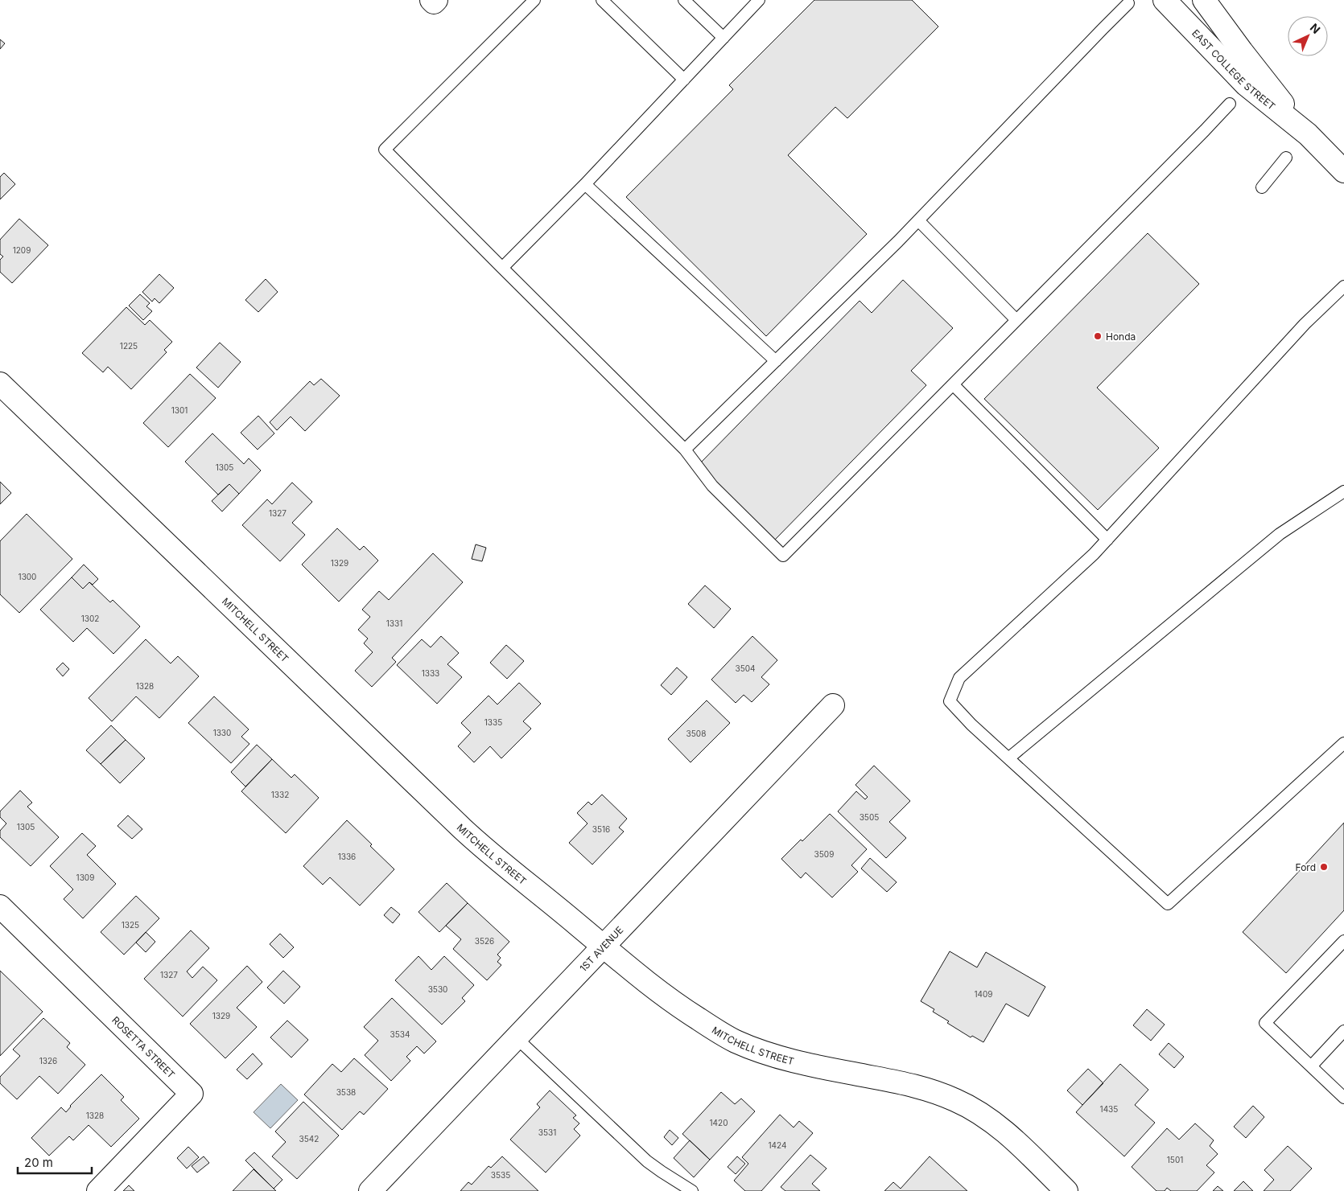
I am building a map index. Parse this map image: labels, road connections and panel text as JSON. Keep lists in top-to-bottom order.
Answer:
{
  "streets": {
    "street": [
      "EAST COLLEGE STREET",
      "MITCHELL STREET",
      "1ST AVENUE",
      "ROSETTA STREET"
    ]
  },
  "crossings": [
    ["MITCHELL STREET", "1ST AVENUE"]
  ],
  "places": ["Honda", "Ford"],
  "house_numbers": [
    "1209",
    "1225",
    "1301",
    "1305",
    "1327",
    "1329",
    "1300",
    "1302",
    "1331",
    "3504",
    "1333",
    "1328",
    "1335",
    "1330",
    "3508",
    "1332",
    "3505",
    "1305",
    "3516",
    "3509",
    "1336",
    "1309",
    "1325",
    "3526",
    "1327",
    "3530",
    "1409",
    "1329",
    "3534",
    "1326",
    "3538",
    "1435",
    "1328",
    "1420",
    "3531",
    "3542",
    "1424",
    "1501",
    "3535"
  ],
  "scale_bar": "20 m",
  "north": "top right"
}
